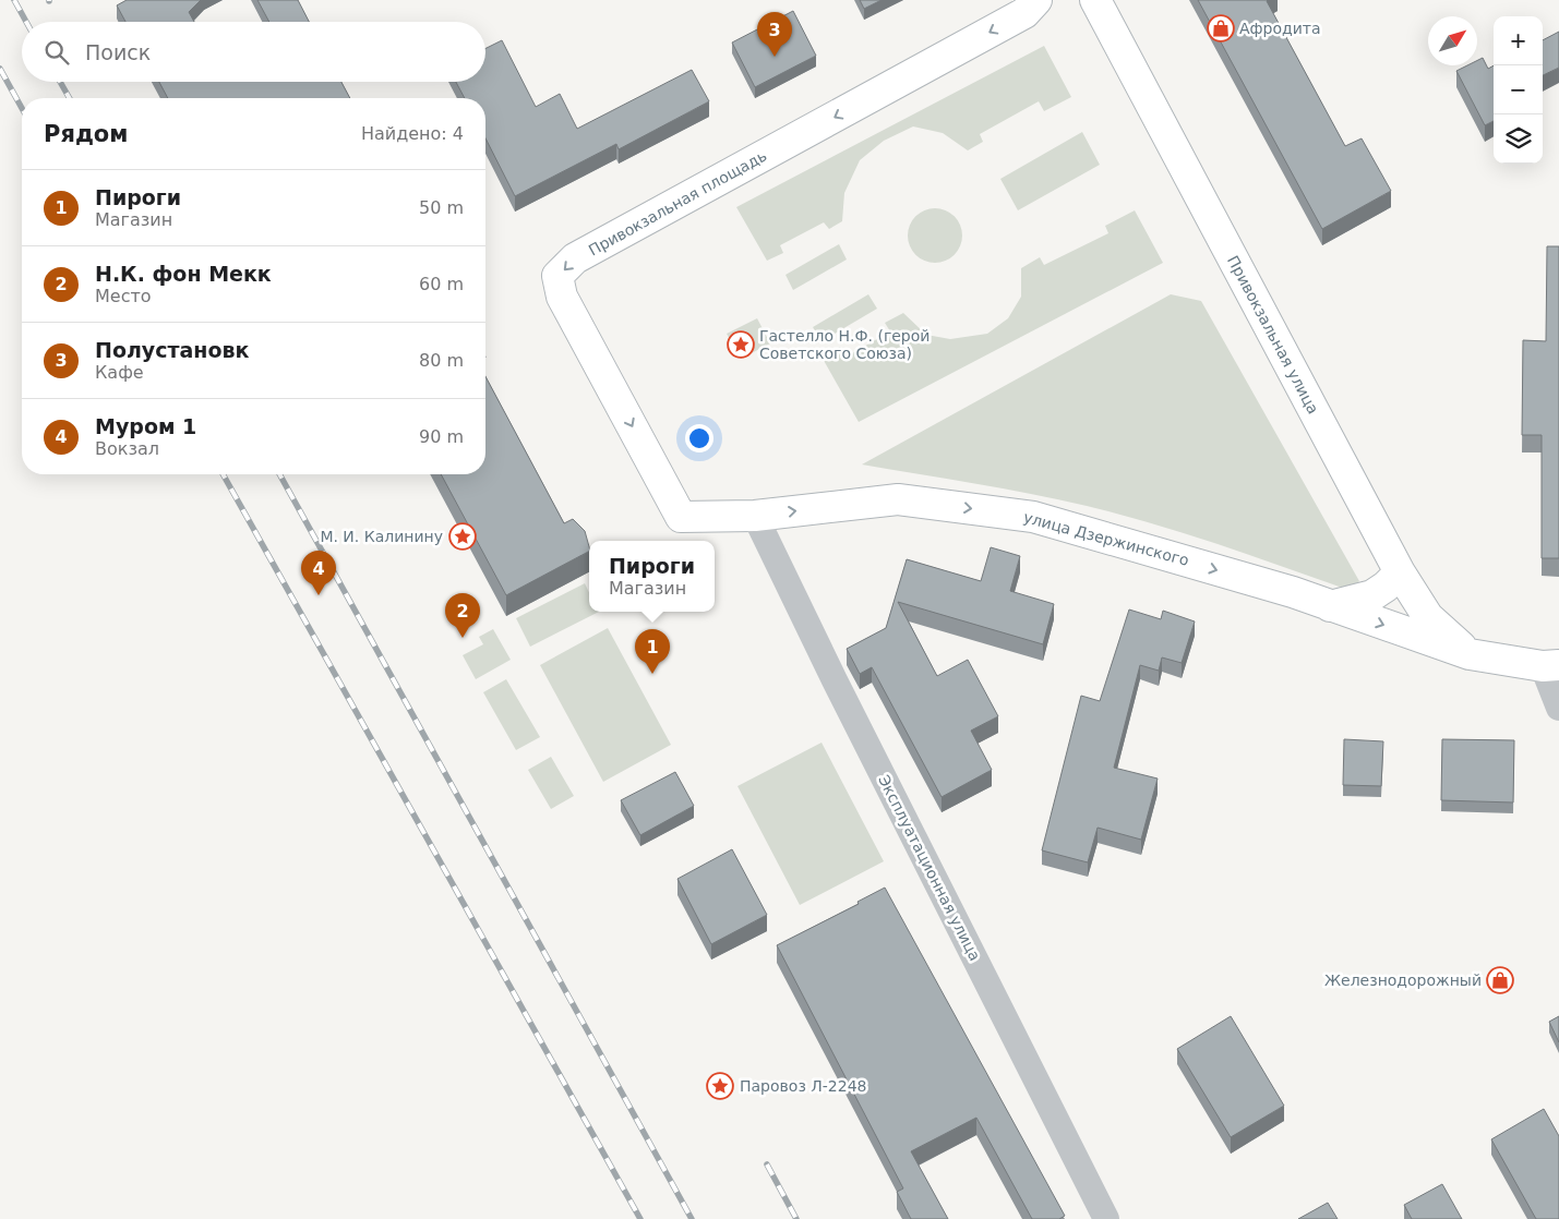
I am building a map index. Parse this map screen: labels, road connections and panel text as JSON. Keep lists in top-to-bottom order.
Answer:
{
  "streets": {
    "street": [
      "Привокзальная площадь",
      "Привокзальная улица",
      "улица Дзержинского",
      "Эксплуатационная улица"
    ]
  },
  "crossings": [
    ["Привокзальная площадь", "улица Дзержинского"],
    ["Привокзальная улица", "улица Дзержинского"],
    ["улица Дзержинского", "Эксплуатационная улица"]
  ],
  "one_way": ["улица Дзержинского"],
  "places": {
    "shop": ["Афродита", "Железнодорожный"],
    "place": ["Гастелло Н.Ф. (герой Советского Союза)", "М. И. Калинину", "Паровоз Л-2248"]
  },
  "north": "top right",
  "page": {
    "pins": [
      "3",
      "4",
      "2",
      "1"
    ],
    "map_buttons": ["+", "−"],
    "search": "Поиск",
    "heading": ["Рядом", "Найдено: 4"],
    "list": [
      {
        "mark": "1",
        "name": "Пироги",
        "note": "Магазин",
        "value": "50 m"
      },
      {
        "mark": "2",
        "name": "Н.К. фон Мекк",
        "note": "Место",
        "value": "60 m"
      },
      {
        "mark": "3",
        "name": "Полустановк",
        "note": "Кафе",
        "value": "80 m"
      },
      {
        "mark": "4",
        "name": "Муром 1",
        "note": "Вокзал",
        "value": "90 m"
      }
    ],
    "popup": ["Пироги", "Магазин"]
  }
}
